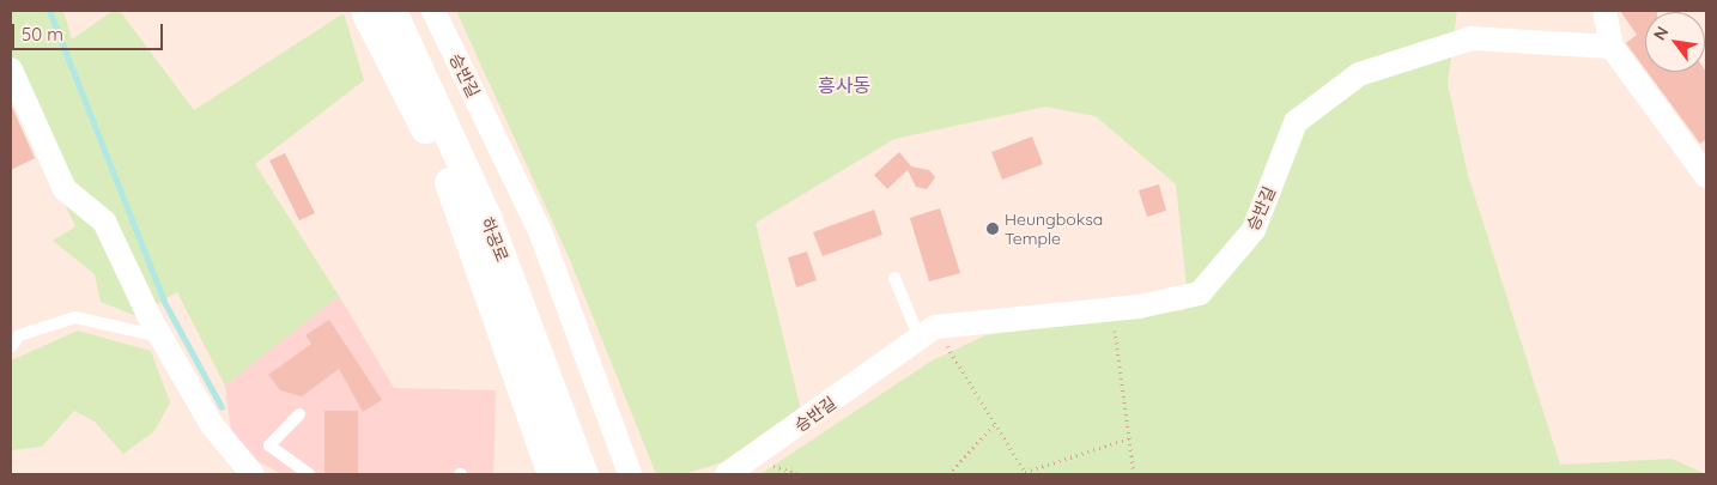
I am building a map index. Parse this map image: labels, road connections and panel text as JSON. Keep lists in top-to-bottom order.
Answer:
{
  "streets": {
    "street": ["승반길", "하공로"]
  },
  "districts": ["흥사동"],
  "places": ["Heungboksa Temple"],
  "scale_bar": "50 m",
  "north": "top left"
}
